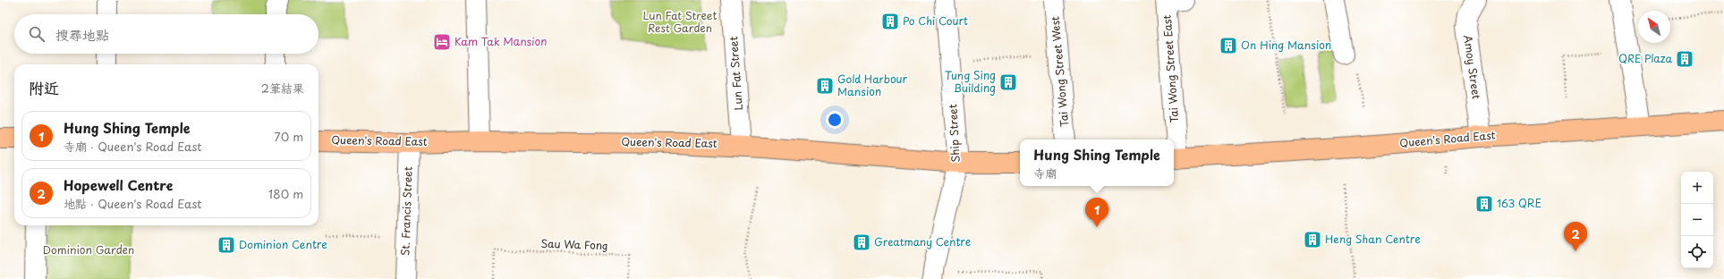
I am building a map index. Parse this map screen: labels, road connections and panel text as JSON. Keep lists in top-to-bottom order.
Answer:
{
  "streets": {
    "main road": ["Queen's Road East"],
    "street": [
      "Amoy Street",
      "Tai Wong Street East",
      "Tai Wong Street West",
      "Lun Fat Street",
      "Ship Street",
      "St. Francis Street"
    ],
    "path": ["Sau Wa Fong"]
  },
  "crossings": [
    ["Amoy Street", "Queen's Road East"],
    ["Lun Fat Street", "Queen's Road East"],
    ["Ship Street", "Queen's Road East"],
    ["Queen's Road East", "St. Francis Street"]
  ],
  "parks": ["Lun Fat Street Rest Garden", "Dominion Garden"],
  "places": {
    "building": [
      "Po Chi Court",
      "On Hing Mansion",
      "QRE Plaza",
      "Tung Sing Building",
      "Gold Harbour Mansion",
      "163 QRE",
      "Heng Shan Centre",
      "Greatmany Centre",
      "Dominion Centre"
    ],
    "hotel": ["Kam Tak Mansion"]
  },
  "north": "top left",
  "page": {
    "search": "搜尋地點",
    "heading": ["附近", "2筆結果"],
    "list": [
      {
        "mark": "1",
        "name": "Hung Shing Temple",
        "note": "寺廟 · Queen's Road East",
        "value": "70 m"
      },
      {
        "mark": "2",
        "name": "Hopewell Centre",
        "note": "地點 · Queen's Road East",
        "value": "180 m"
      }
    ],
    "popup": ["Hung Shing Temple", "寺廟"],
    "map_buttons": ["+", "−"],
    "pins": ["1", "2"]
  }
}
